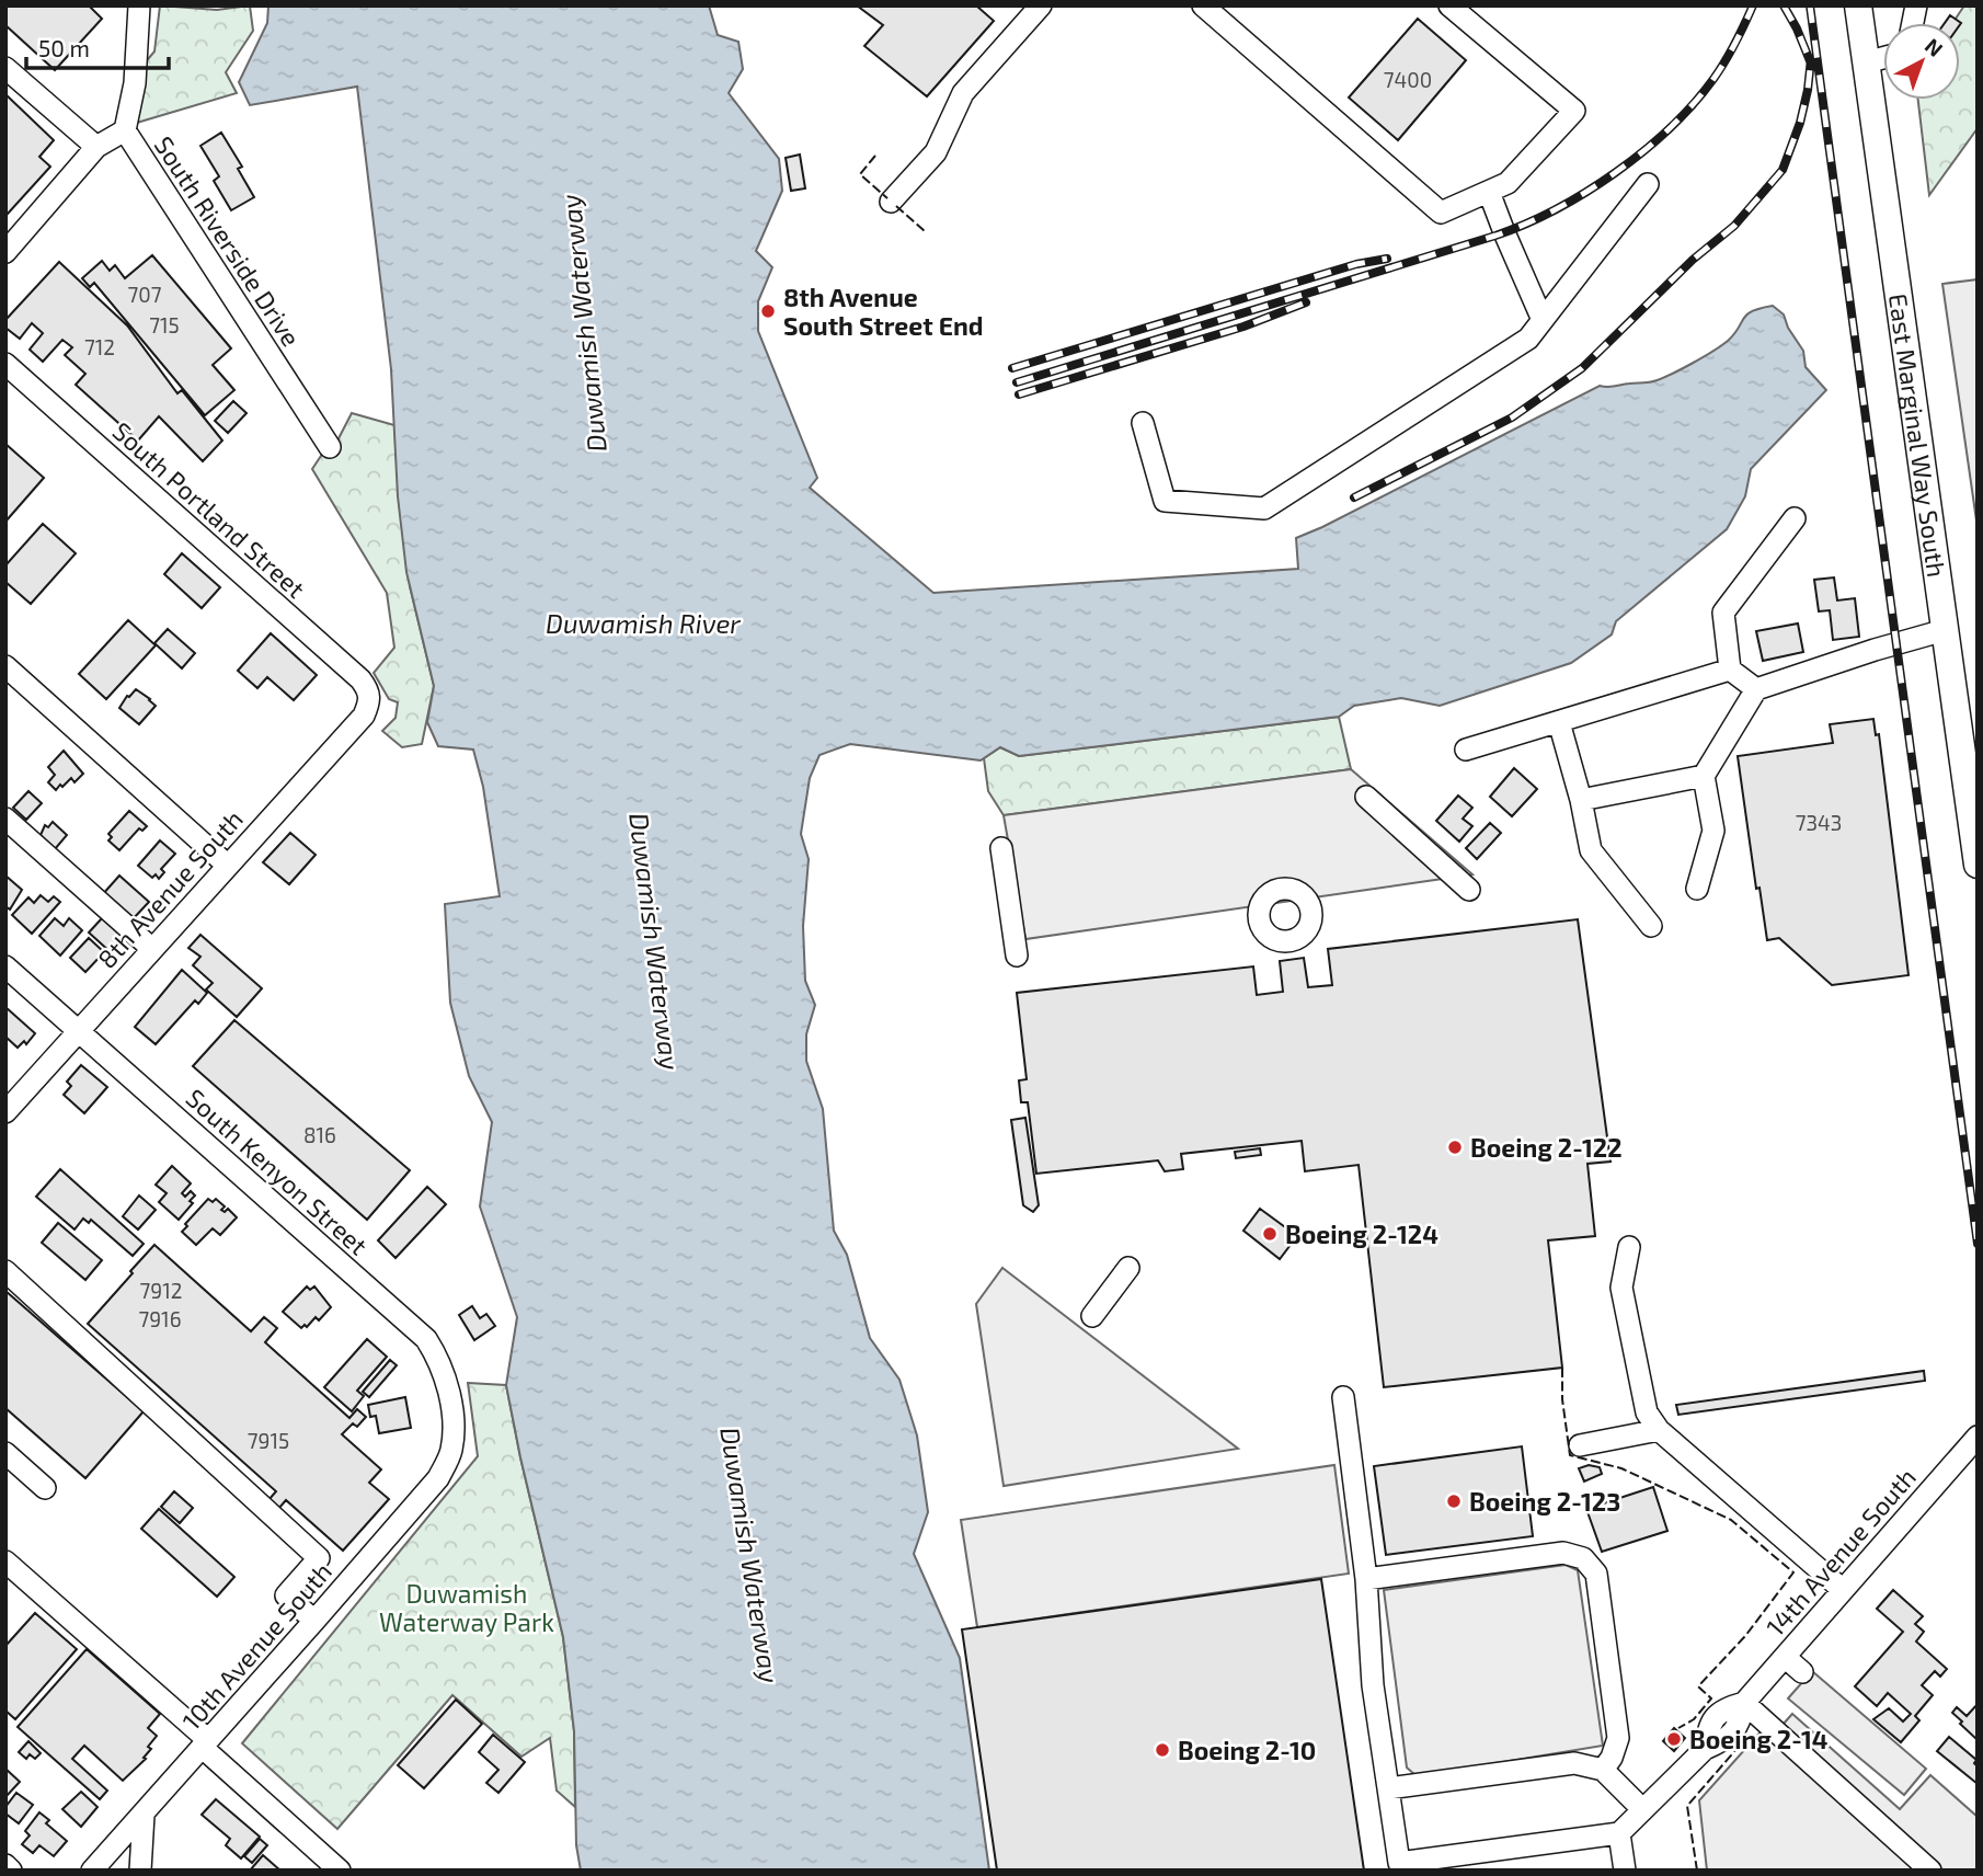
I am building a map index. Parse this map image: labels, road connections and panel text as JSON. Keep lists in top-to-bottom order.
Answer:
{
  "streets": {
    "main road": ["East Marginal Way South"],
    "street": [
      "South Riverside Drive",
      "South Portland Street",
      "8th Avenue South",
      "South Kenyon Street",
      "14th Avenue South",
      "10th Avenue South"
    ]
  },
  "crossings": [
    ["South Portland Street", "8th Avenue South"],
    ["8th Avenue South", "South Kenyon Street"],
    ["South Kenyon Street", "10th Avenue South"]
  ],
  "water": ["Duwamish Waterway", "Duwamish River"],
  "parks": ["Duwamish Waterway Park"],
  "places": [
    "8th Avenue South Street End",
    "Boeing 2-122",
    "Boeing 2-124",
    "Boeing 2-123",
    "Boeing 2-14",
    "Boeing 2-10"
  ],
  "house_numbers": [
    "7400",
    "707",
    "715",
    "712",
    "7343",
    "816",
    "7912",
    "7916",
    "7915"
  ],
  "scale_bar": "50 m",
  "north": "top right"
}
